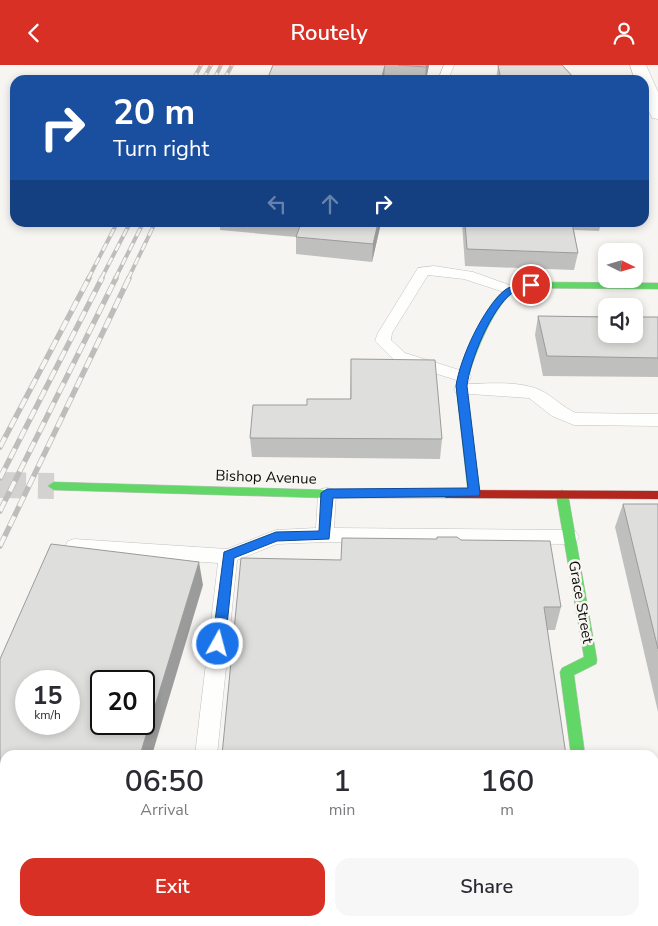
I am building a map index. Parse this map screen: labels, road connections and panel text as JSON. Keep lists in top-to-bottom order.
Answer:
{
  "streets": {
    "street": ["Bishop Avenue", "Grace Street"]
  },
  "crossings": [
    ["Bishop Avenue", "Grace Street"]
  ],
  "north": "right",
  "page": {
    "header": "Routely",
    "turn": ["20 m", "Turn right"],
    "speed": "15 km/h",
    "limit": "20",
    "eta": [
      "06:50",
      "Arrival",
      "1",
      "min",
      "160",
      "m"
    ],
    "buttons": ["Exit", "Share"]
  }
}
